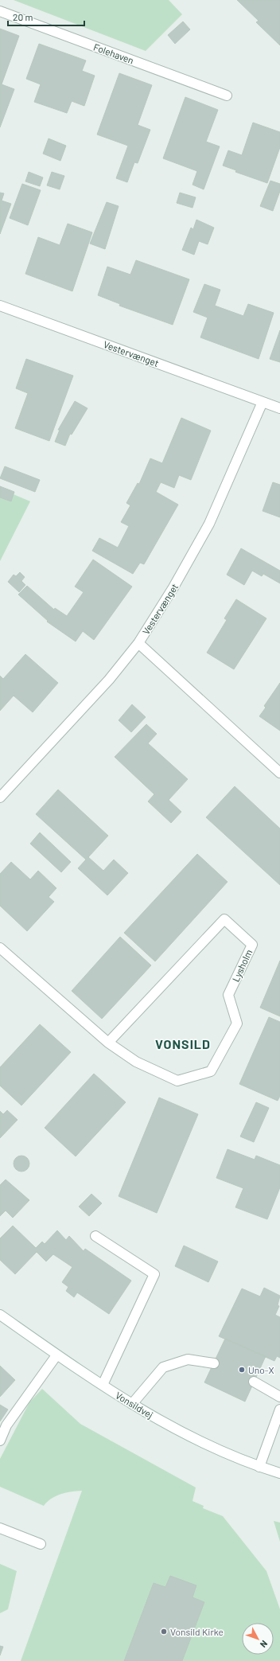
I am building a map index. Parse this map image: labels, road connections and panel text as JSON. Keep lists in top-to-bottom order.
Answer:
{
  "streets": {
    "street": [
      "Folehaven",
      "Vestervænget",
      "Lysholm",
      "Vonsildvej"
    ]
  },
  "districts": ["VONSILD"],
  "places": ["Uno-X", "Vonsild Kirke"],
  "scale_bar": "20 m",
  "north": "bottom right"
}
